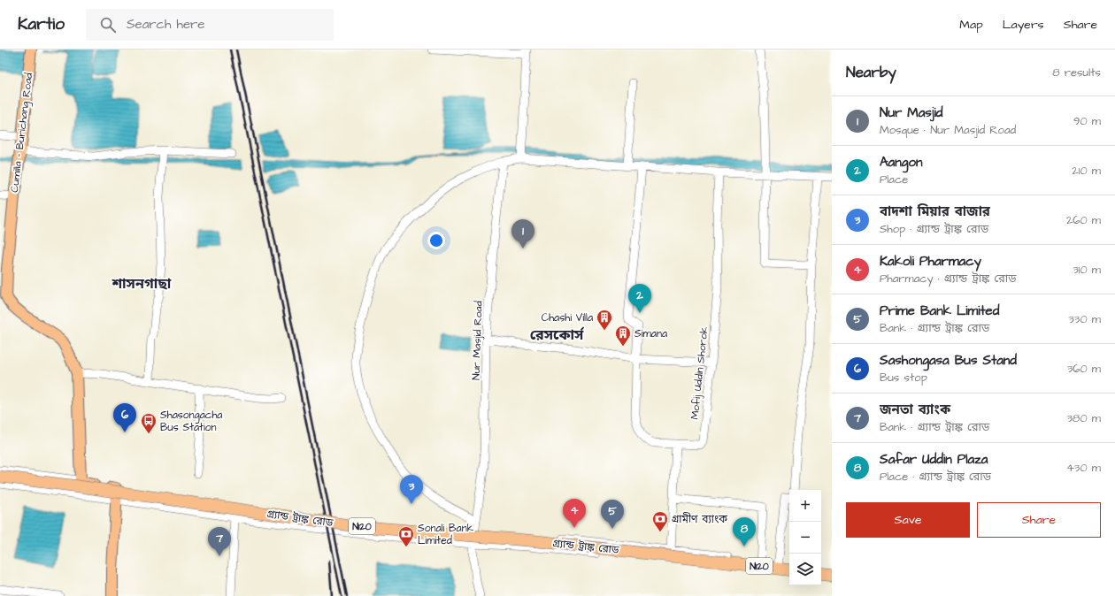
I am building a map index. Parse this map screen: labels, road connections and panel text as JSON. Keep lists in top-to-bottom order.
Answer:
{
  "streets": {
    "highway": ["গ্র্যান্ড ট্রাঙ্ক রোড", "N120"],
    "main road": ["Cumilla - Burichang Road"],
    "street": ["Nur Masjid Road", "Mofij Uddin Shorok"]
  },
  "districts": ["শাসনগাছা", "রেসকোর্স"],
  "places": {
    "building": ["Chashi Villa", "Simana"],
    "bus stop": ["Shasongacha Bus Station"],
    "bank": ["গ্রামীণ ব্যাংক", "Sonali Bank Limited"]
  },
  "page": {
    "header": "Kartio",
    "search": "Search here",
    "nav": ["Map", "Layers", "Share"],
    "heading": ["Nearby", "8 results"],
    "list": [
      {
        "mark": "1",
        "name": "Nur Masjid",
        "note": "Mosque · Nur Masjid Road",
        "value": "90 m"
      },
      {
        "mark": "2",
        "name": "Aangon",
        "note": "Place",
        "value": "210 m"
      },
      {
        "mark": "3",
        "name": "বাদশা মিয়ার বাজার",
        "note": "Shop · গ্র্যান্ড ট্রাঙ্ক রোড",
        "value": "260 m"
      },
      {
        "mark": "4",
        "name": "Kakoli Pharmacy",
        "note": "Pharmacy · গ্র্যান্ড ট্রাঙ্ক রোড",
        "value": "310 m"
      },
      {
        "mark": "5",
        "name": "Prime Bank Limited",
        "note": "Bank · গ্র্যান্ড ট্রাঙ্ক রোড",
        "value": "330 m"
      },
      {
        "mark": "6",
        "name": "Sashongasa Bus Stand",
        "note": "Bus stop",
        "value": "360 m"
      },
      {
        "mark": "7",
        "name": "জনতা ব্যাংক",
        "note": "Bank · গ্র্যান্ড ট্রাঙ্ক রোড",
        "value": "380 m"
      },
      {
        "mark": "8",
        "name": "Safar Uddin Plaza",
        "note": "Place · গ্র্যান্ড ট্রাঙ্ক রোড",
        "value": "430 m"
      }
    ],
    "pins": [
      "1",
      "2",
      "6",
      "3",
      "4",
      "5",
      "8",
      "7"
    ],
    "map_buttons": ["+", "−"],
    "buttons": ["Save", "Share"]
  }
}
